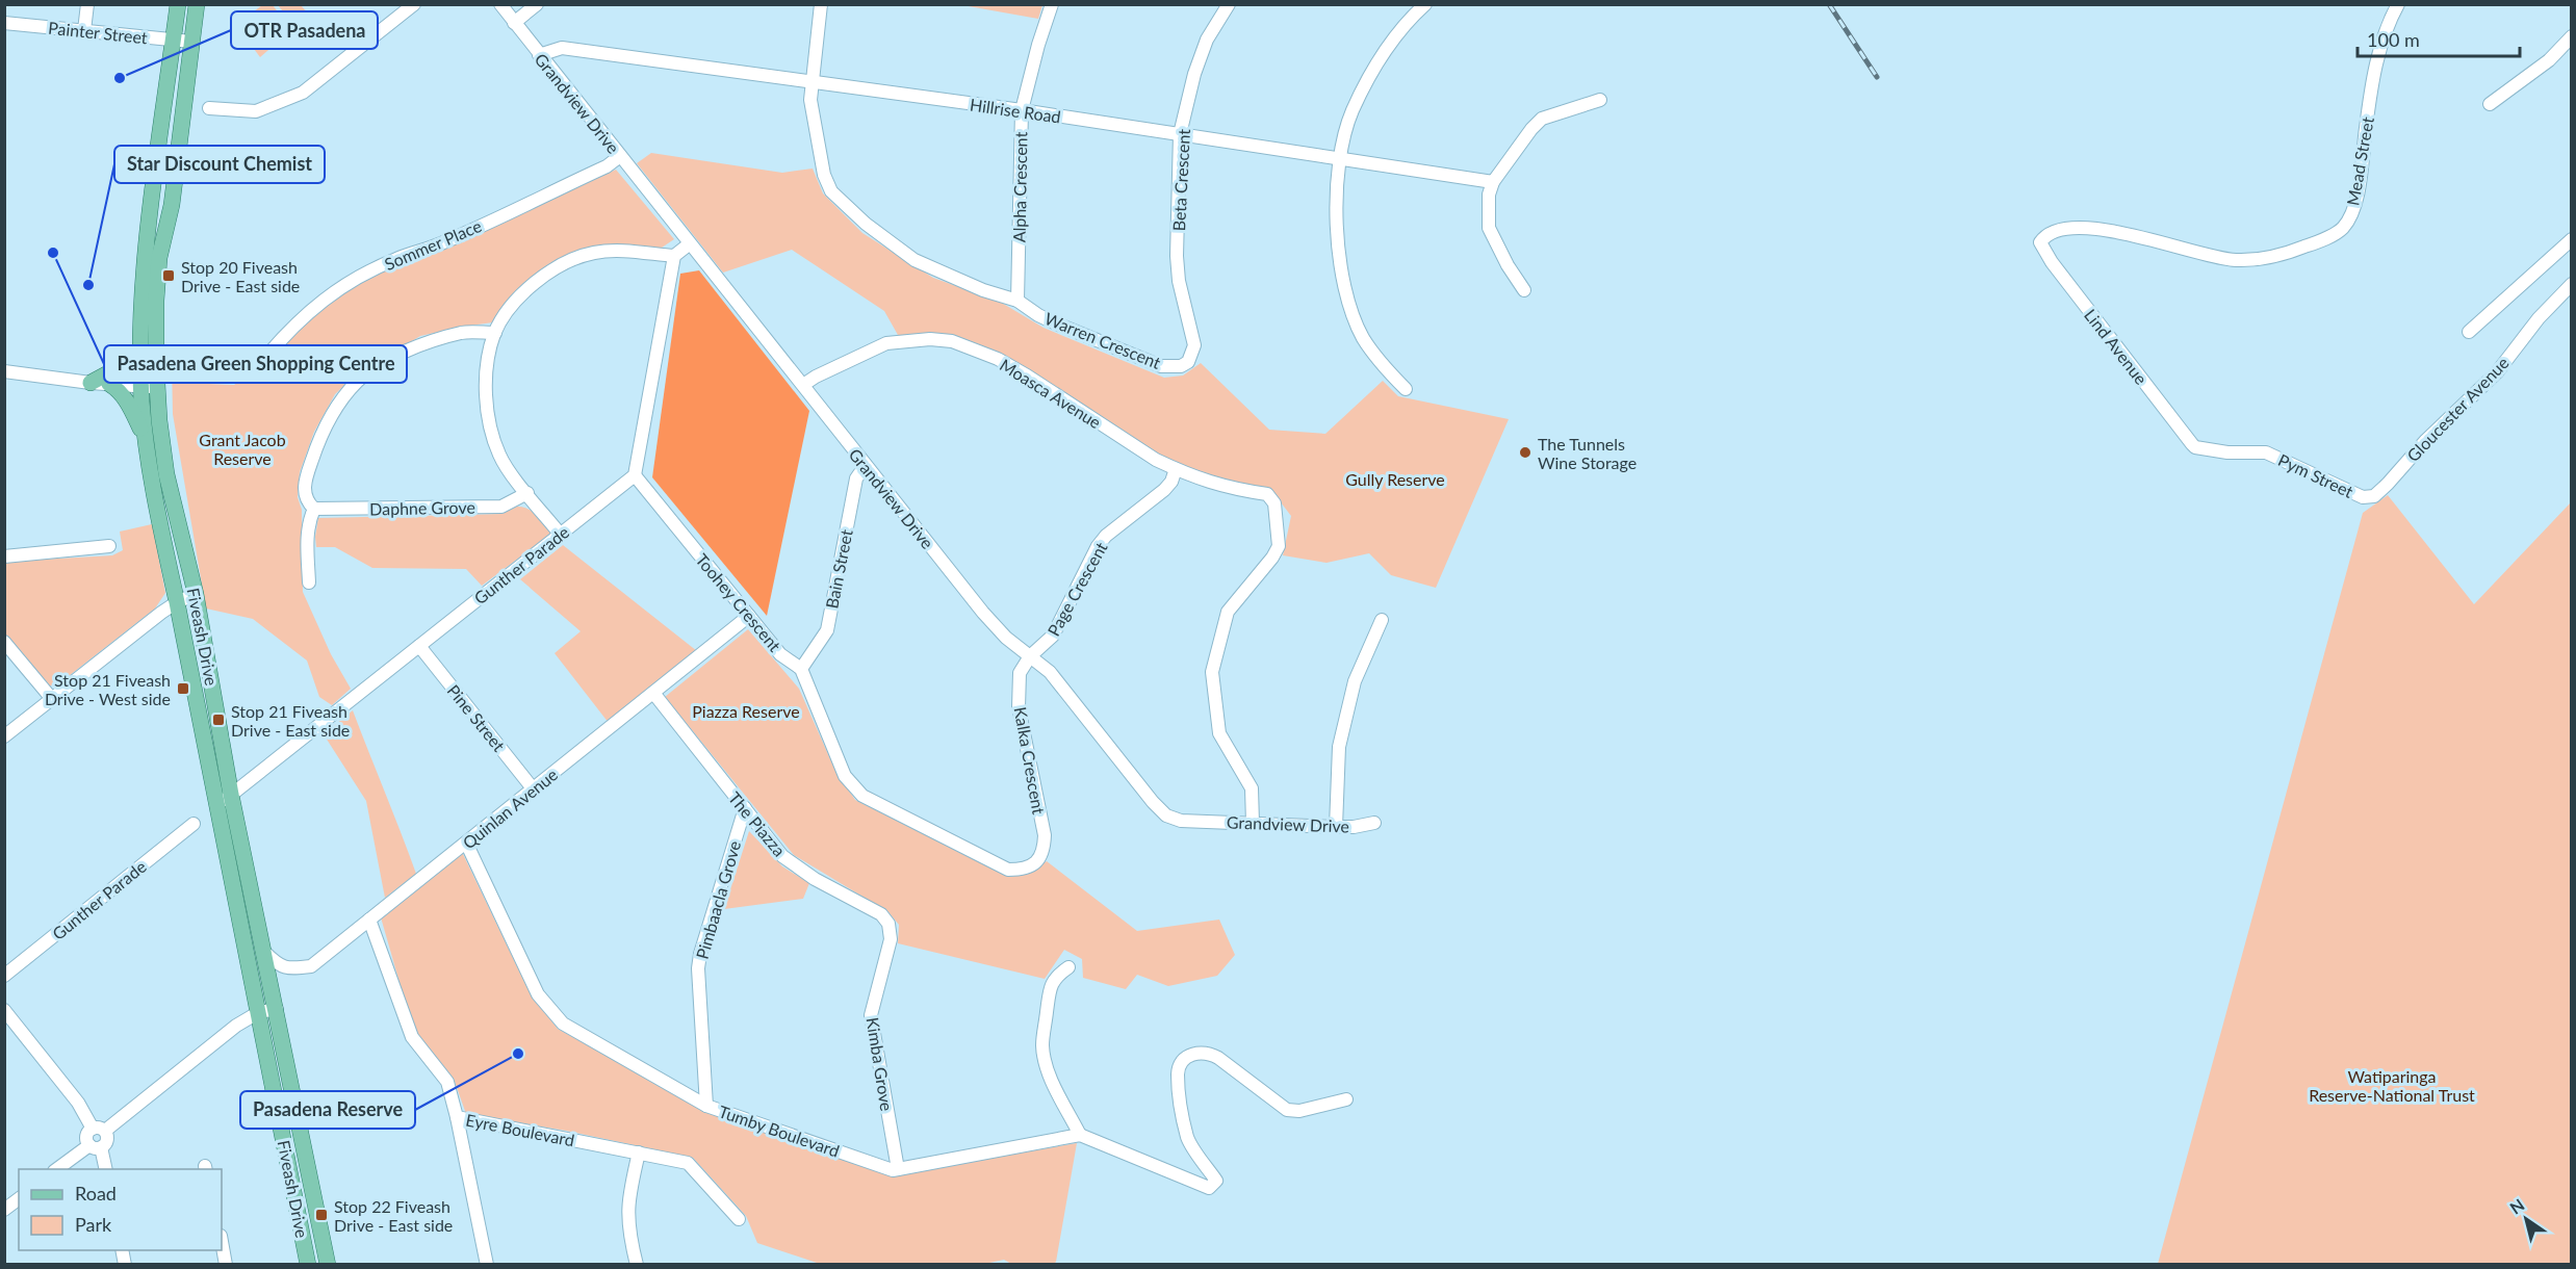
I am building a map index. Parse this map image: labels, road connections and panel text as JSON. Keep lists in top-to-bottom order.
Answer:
{
  "streets": {
    "main road": ["Fiveash Drive"],
    "street": [
      "Painter Street",
      "Grandview Drive",
      "Hillrise Road",
      "Mead Street",
      "Beta Crescent",
      "Alpha Crescent",
      "Sommer Place",
      "Warren Crescent",
      "Lind Avenue",
      "Moasca Avenue",
      "Gloucester Avenue",
      "Pym Street",
      "Daphne Grove",
      "Gunther Parade",
      "Bain Street",
      "Page Crescent",
      "Toohey Crescent",
      "Pine Street",
      "Kalka Crescent",
      "Quinlan Avenue",
      "The Piazza",
      "Pimbaacla Grove",
      "Kimba Grove",
      "Eyre Boulevard",
      "Tumby Boulevard"
    ]
  },
  "crossings": [
    ["Painter Street", "Fiveash Drive"],
    ["Grandview Drive", "Hillrise Road"],
    ["Grandview Drive", "Sommer Place"],
    ["Grandview Drive", "Moasca Avenue"],
    ["Grandview Drive", "Bain Street"],
    ["Grandview Drive", "Page Crescent"],
    ["Grandview Drive", "Kalka Crescent"],
    ["Hillrise Road", "Beta Crescent"],
    ["Hillrise Road", "Alpha Crescent"],
    ["Hillrise Road", "Warren Crescent"],
    ["Mead Street", "Lind Avenue"],
    ["Beta Crescent", "Warren Crescent"],
    ["Alpha Crescent", "Warren Crescent"],
    ["Lind Avenue", "Pym Street"],
    ["Moasca Avenue", "Page Crescent"],
    ["Gloucester Avenue", "Pym Street"],
    ["Gunther Parade", "Toohey Crescent"],
    ["Gunther Parade", "Fiveash Drive"],
    ["Gunther Parade", "Pine Street"],
    ["Bain Street", "Toohey Crescent"],
    ["Page Crescent", "Kalka Crescent"],
    ["Toohey Crescent", "Kalka Crescent"],
    ["Toohey Crescent", "Quinlan Avenue"],
    ["Fiveash Drive", "Quinlan Avenue"],
    ["Pine Street", "Quinlan Avenue"],
    ["Quinlan Avenue", "The Piazza"],
    ["Quinlan Avenue", "Eyre Boulevard"],
    ["Quinlan Avenue", "Tumby Boulevard"],
    ["The Piazza", "Pimbaacla Grove"],
    ["The Piazza", "Kimba Grove"],
    ["Pimbaacla Grove", "Tumby Boulevard"],
    ["Kimba Grove", "Tumby Boulevard"]
  ],
  "parks": [
    "Grant Jacob Reserve",
    "Gully Reserve",
    "Piazza Reserve",
    "Watiparinga Reserve-National Trust"
  ],
  "places": {
    "other": [
      "OTR Pasadena",
      "Pasadena Green Shopping Centre",
      "Star Discount Chemist",
      "The Tunnels Wine Storage",
      "Pasadena Reserve"
    ],
    "transit": [
      "Stop 20 Fiveash Drive - East side",
      "Stop 21 Fiveash Drive - West side",
      "Stop 21 Fiveash Drive - East side",
      "Stop 22 Fiveash Drive - East side"
    ]
  },
  "legend": ["Road", "Park"],
  "scale_bar": "100 m",
  "north": "top left"
}
